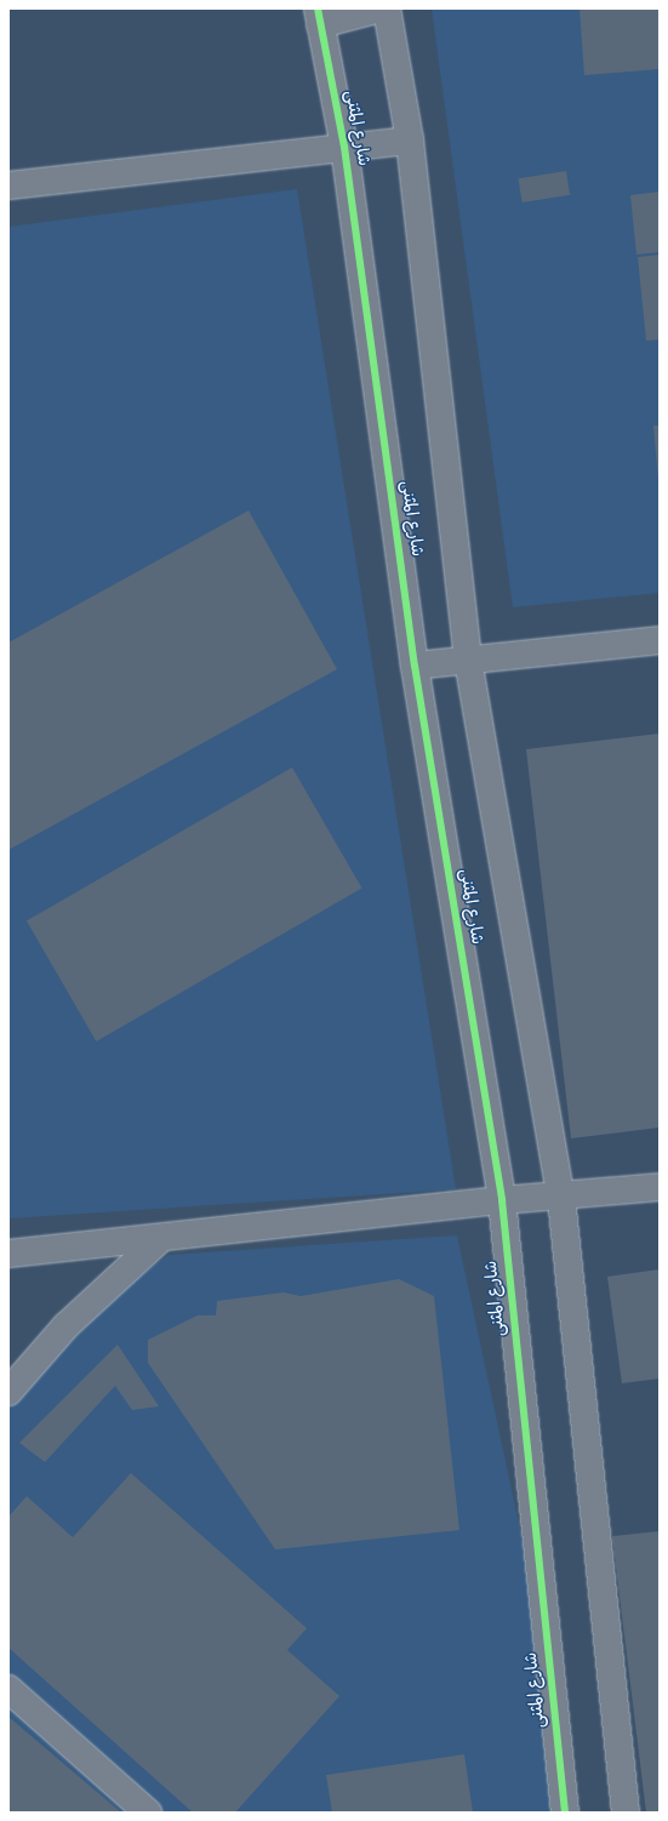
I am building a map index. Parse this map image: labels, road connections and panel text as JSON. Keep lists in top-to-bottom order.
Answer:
{
  "streets": {
    "street": ["شارع المثنى"]
  }
}
